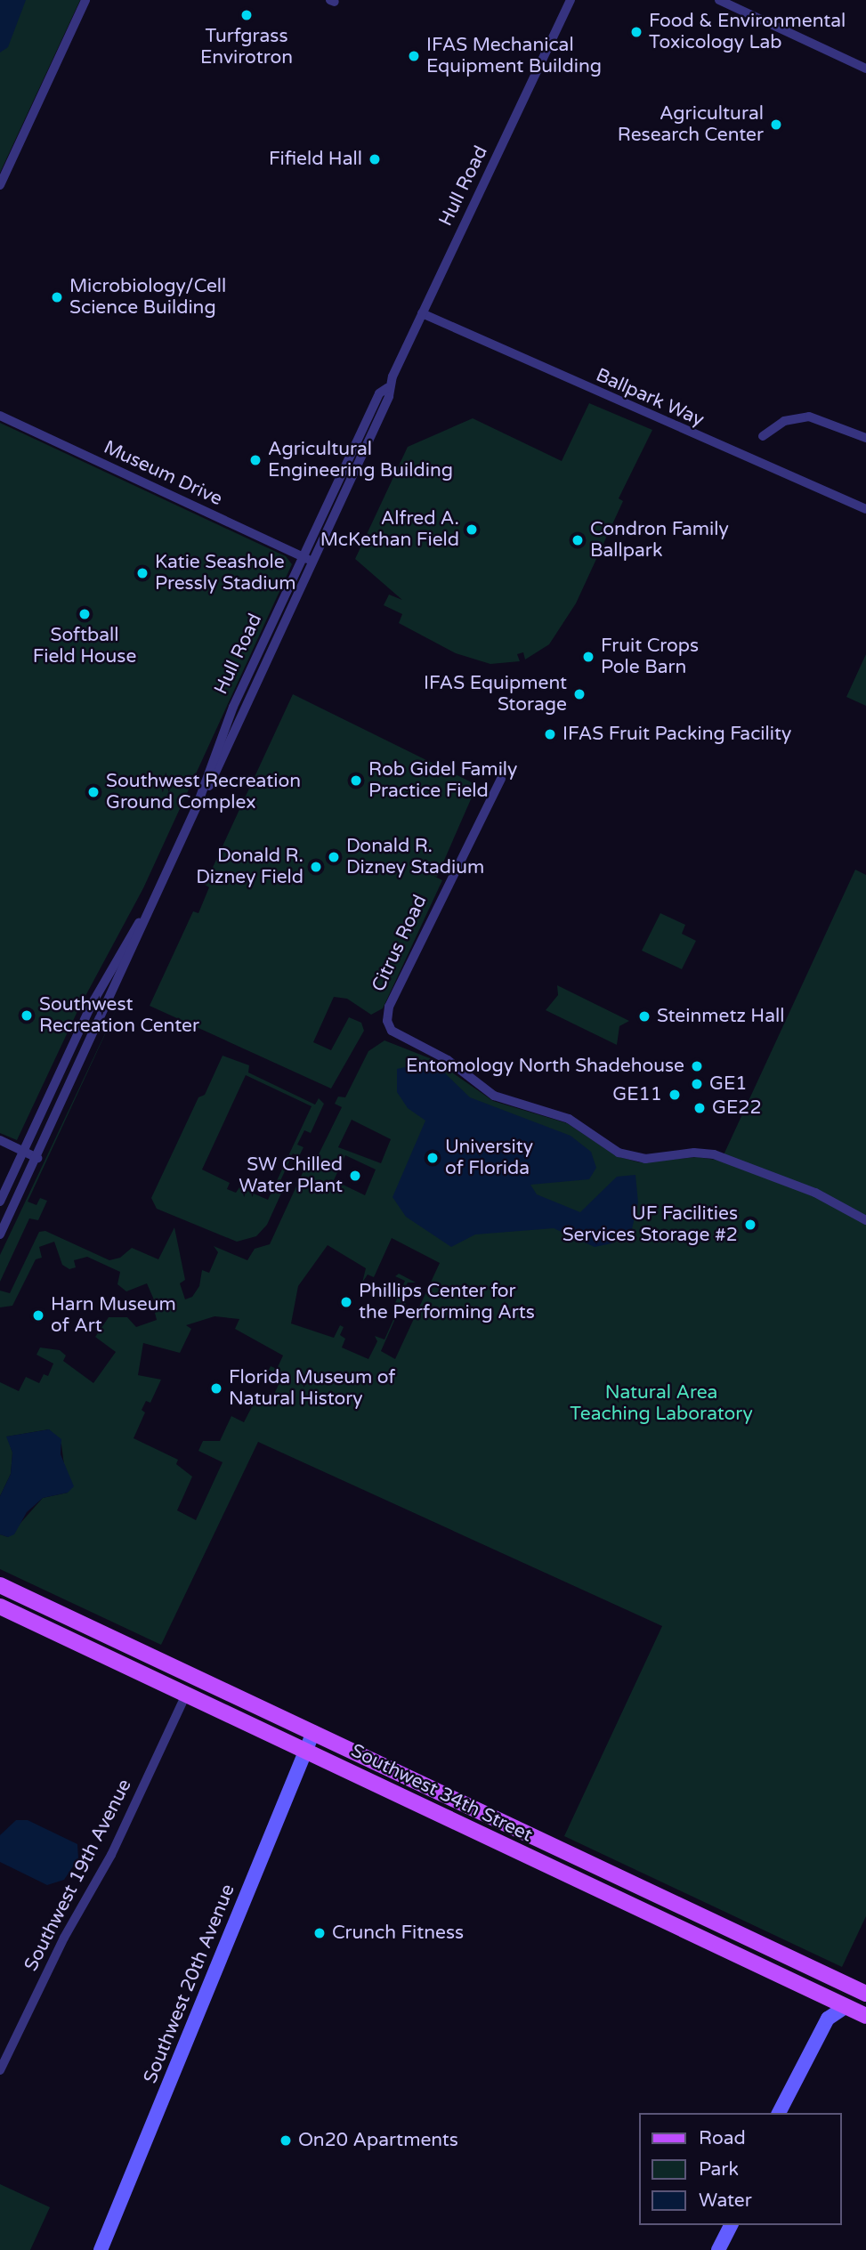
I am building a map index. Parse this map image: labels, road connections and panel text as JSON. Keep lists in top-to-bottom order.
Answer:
{
  "streets": {
    "main road": ["Southwest 34th Street", "Southwest 20th Avenue"],
    "street": [
      "Hull Road",
      "Ballpark Way",
      "Museum Drive",
      "Citrus Road",
      "Southwest 19th Avenue"
    ]
  },
  "crossings": [
    ["Hull Road", "Ballpark Way"],
    ["Hull Road", "Museum Drive"],
    ["Southwest 34th Street", "Southwest 19th Avenue"],
    ["Southwest 34th Street", "Southwest 20th Avenue"]
  ],
  "parks": ["Natural Area Teaching Laboratory"],
  "places": [
    "Turfgrass Envirotron",
    "Food & Environmental Toxicology Lab",
    "IFAS Mechanical Equipment Building",
    "Agricultural Research Center",
    "Fifield Hall",
    "Microbiology/Cell Science Building",
    "Agricultural Engineering Building",
    "Alfred A. McKethan Field",
    "Condron Family Ballpark",
    "Katie Seashole Pressly Stadium",
    "Softball Field House",
    "Fruit Crops Pole Barn",
    "IFAS Equipment Storage",
    "IFAS Fruit Packing Facility",
    "Rob Gidel Family Practice Field",
    "Southwest Recreation Ground Complex",
    "Donald R. Dizney Stadium",
    "Donald R. Dizney Field",
    "Southwest Recreation Center",
    "Steinmetz Hall",
    "Entomology North Shadehouse",
    "GE1",
    "GE11",
    "GE22",
    "University of Florida",
    "SW Chilled Water Plant",
    "UF Facilities Services Storage #2",
    "Phillips Center for the Performing Arts",
    "Harn Museum of Art",
    "Florida Museum of Natural History",
    "Crunch Fitness",
    "On20 Apartments"
  ],
  "legend": ["Road", "Park", "Water"]
}
